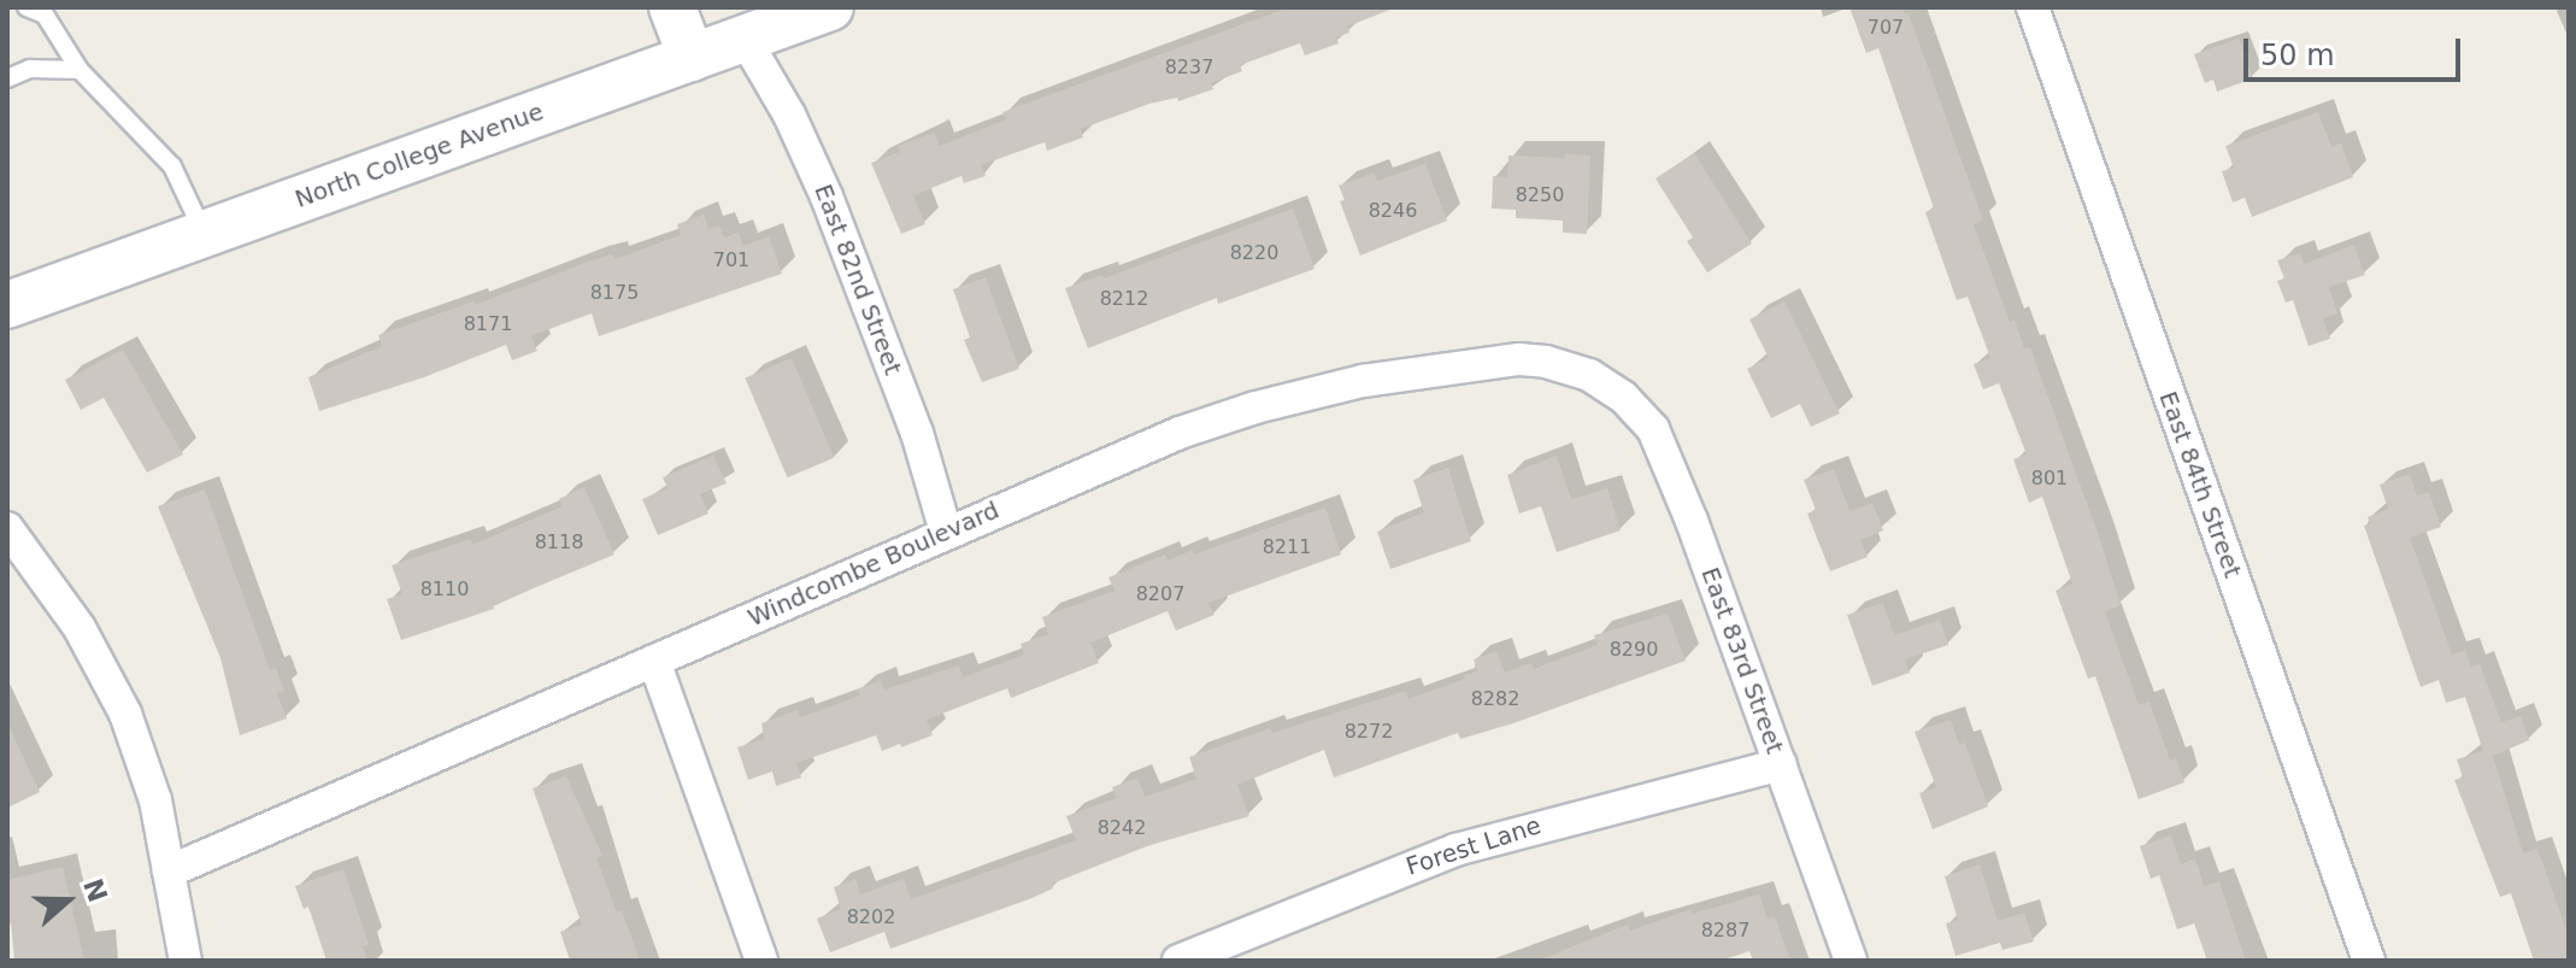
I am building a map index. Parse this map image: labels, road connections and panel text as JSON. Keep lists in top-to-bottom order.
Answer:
{
  "streets": {
    "main road": ["North College Avenue"],
    "street": [
      "East 82nd Street",
      "East 84th Street",
      "Windcombe Boulevard",
      "East 83rd Street",
      "Forest Lane"
    ]
  },
  "crossings": [
    ["North College Avenue", "East 82nd Street"],
    ["East 82nd Street", "Windcombe Boulevard"],
    ["Windcombe Boulevard", "East 83rd Street"],
    ["East 83rd Street", "Forest Lane"]
  ],
  "house_numbers": [
    "707",
    "8237",
    "8250",
    "8246",
    "8220",
    "701",
    "8175",
    "8212",
    "8171",
    "801",
    "8118",
    "8211",
    "8110",
    "8207",
    "8290",
    "8282",
    "8272",
    "8242",
    "8202",
    "8287"
  ],
  "scale_bar": "50 m",
  "north": "right"
}
